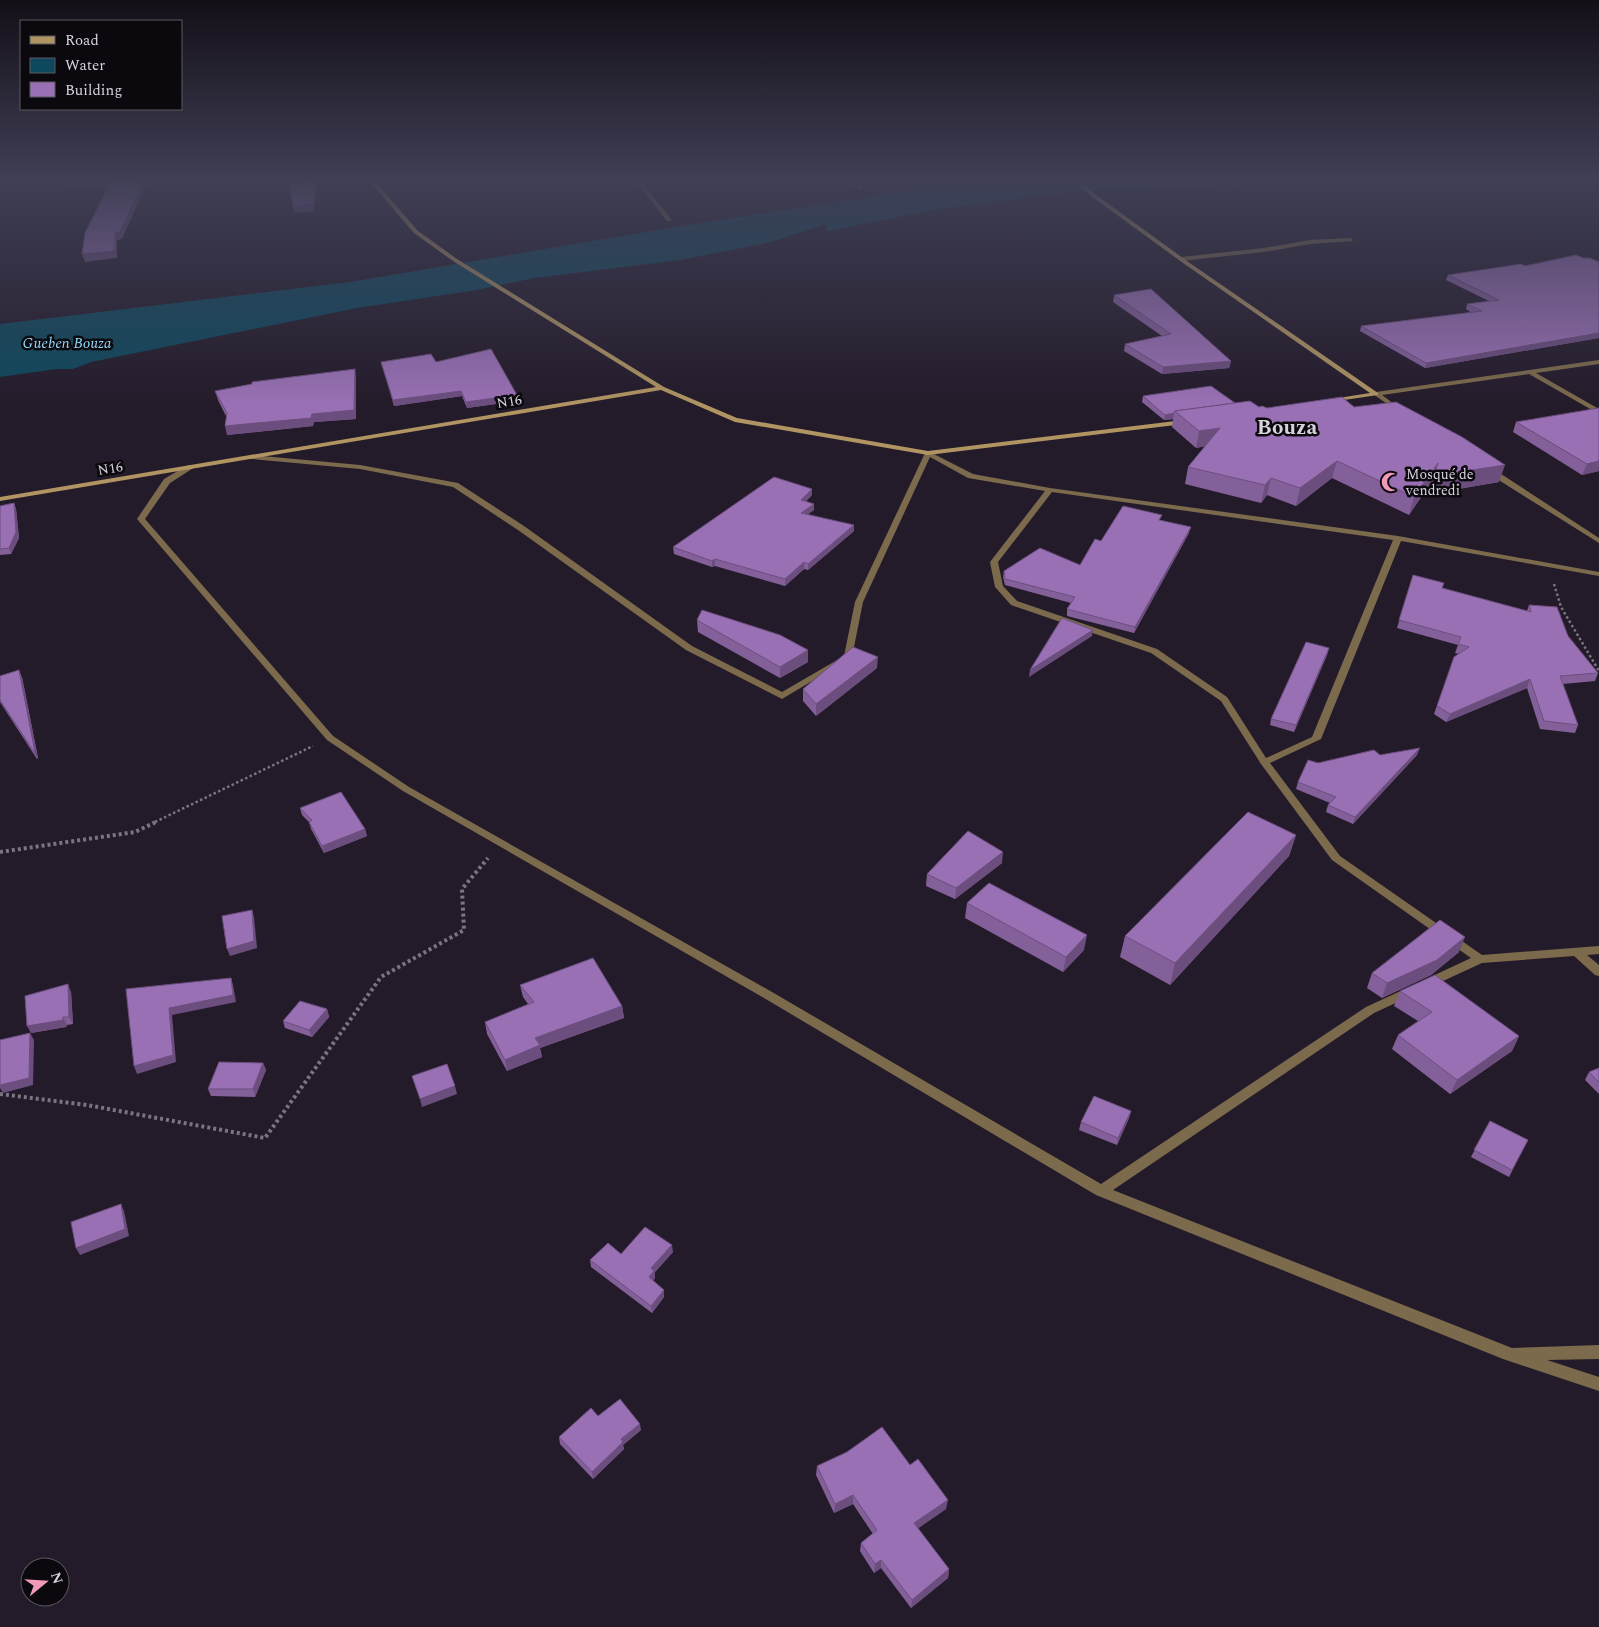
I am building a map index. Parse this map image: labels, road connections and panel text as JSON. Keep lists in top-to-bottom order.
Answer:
{
  "streets": {
    "street": ["N16"]
  },
  "districts": ["Bouza"],
  "water": ["Gueben Bouza"],
  "places": {
    "mosque": ["Mosqué de vendredi"]
  },
  "legend": ["Road", "Water", "Building"],
  "north": "right"
}
